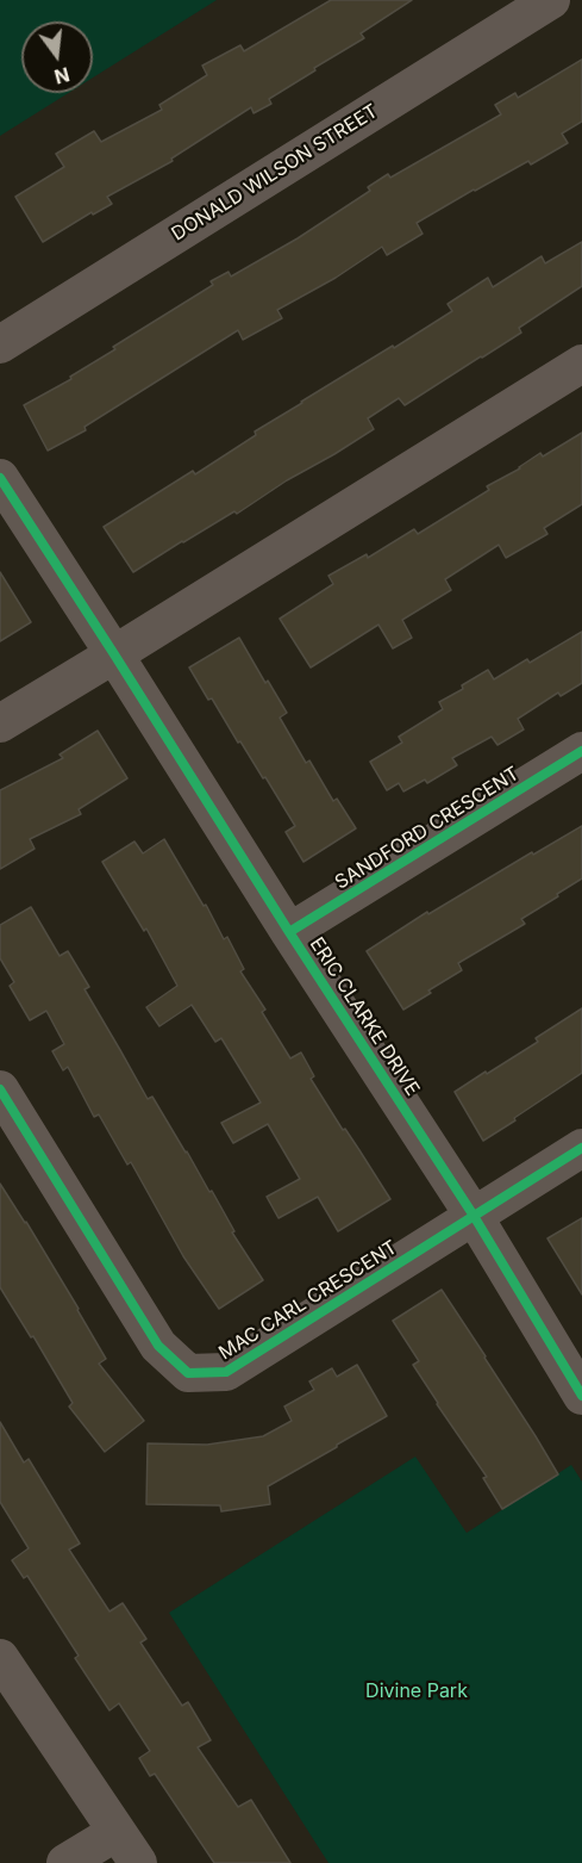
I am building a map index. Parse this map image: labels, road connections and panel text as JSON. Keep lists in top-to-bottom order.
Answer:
{
  "streets": {
    "street": [
      "DONALD WILSON STREET",
      "SANDFORD CRESCENT",
      "ERIC CLARKE DRIVE",
      "MAC CARL CRESCENT"
    ]
  },
  "crossings": [
    ["SANDFORD CRESCENT", "ERIC CLARKE DRIVE"],
    ["ERIC CLARKE DRIVE", "MAC CARL CRESCENT"]
  ],
  "parks": ["Divine Park"],
  "north": "bottom"
}
